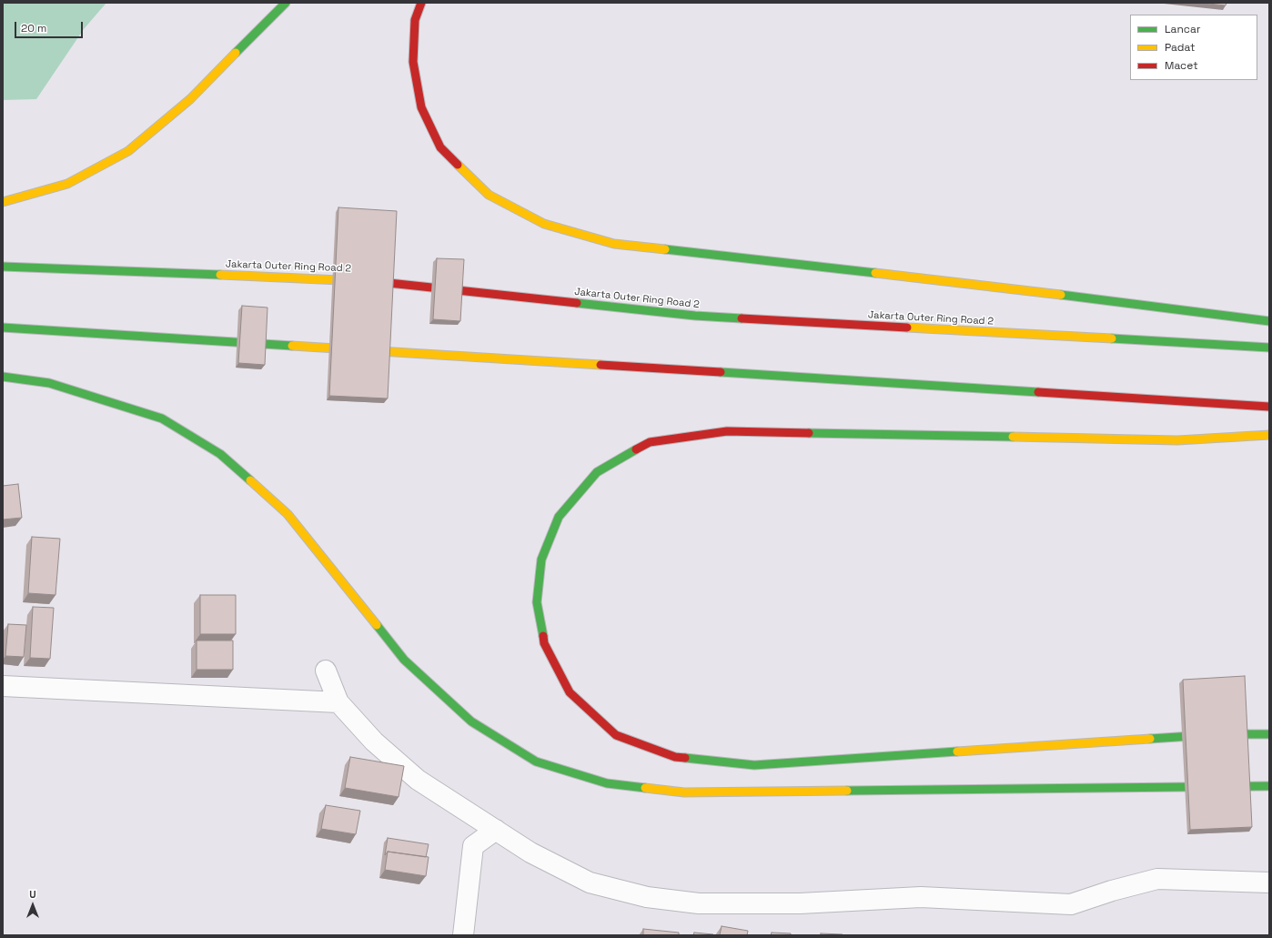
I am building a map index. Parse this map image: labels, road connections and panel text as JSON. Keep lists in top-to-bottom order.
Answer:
{
  "streets": {
    "highway": ["Jakarta Outer Ring Road 2"]
  },
  "legend": ["Lancar", "Padat", "Macet"],
  "scale_bar": "20 m",
  "north": "top"
}
